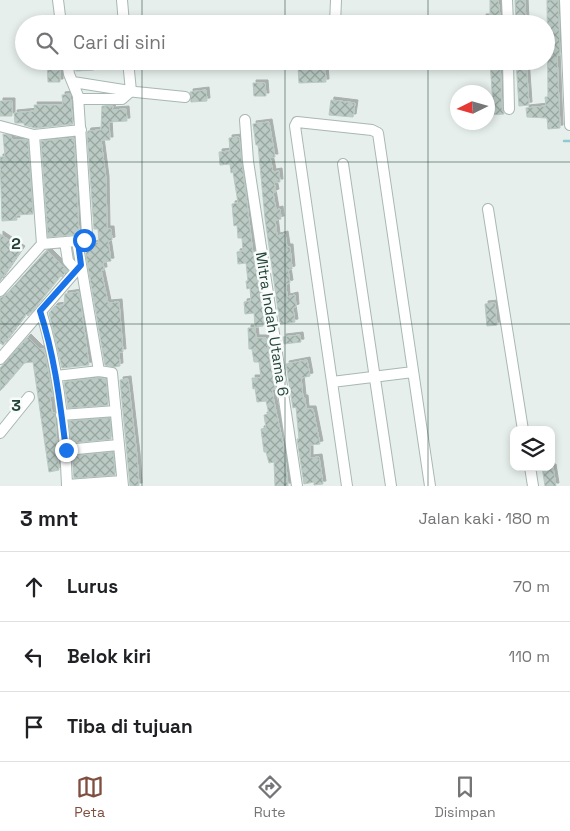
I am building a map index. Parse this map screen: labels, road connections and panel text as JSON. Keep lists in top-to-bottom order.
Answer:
{
  "streets": {
    "street": ["Mitra Indah Utama 6"]
  },
  "north": "left",
  "page": {
    "search": "Cari di sini",
    "heading": ["3 mnt", "Jalan kaki · 180 m"],
    "list": [
      ["Lurus", "70 m"],
      ["Belok kiri", "110 m"],
      "Tiba di tujuan"
    ],
    "nav": ["Peta", "Rute", "Disimpan"]
  },
  "grid": {
    "rows": ["2", "3"]
  }
}
